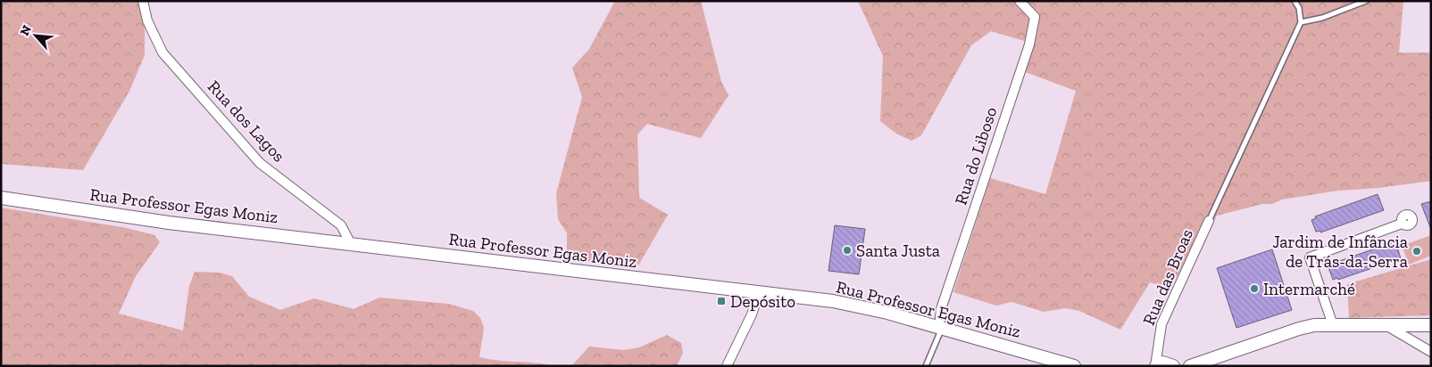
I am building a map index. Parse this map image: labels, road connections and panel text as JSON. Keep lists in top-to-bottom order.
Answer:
{
  "streets": {
    "main road": ["Rua Professor Egas Moniz"],
    "street": ["Rua dos Lagos", "Rua do Liboso", "Rua das Broas"]
  },
  "crossings": [
    ["Rua dos Lagos", "Rua Professor Egas Moniz"],
    ["Rua do Liboso", "Rua Professor Egas Moniz"]
  ],
  "places": {
    "other": ["Santa Justa", "Jardim de Infância de Trás-da-Serra", "Intermarché"],
    "transit": ["Depósito"]
  },
  "north": "top left"
}
